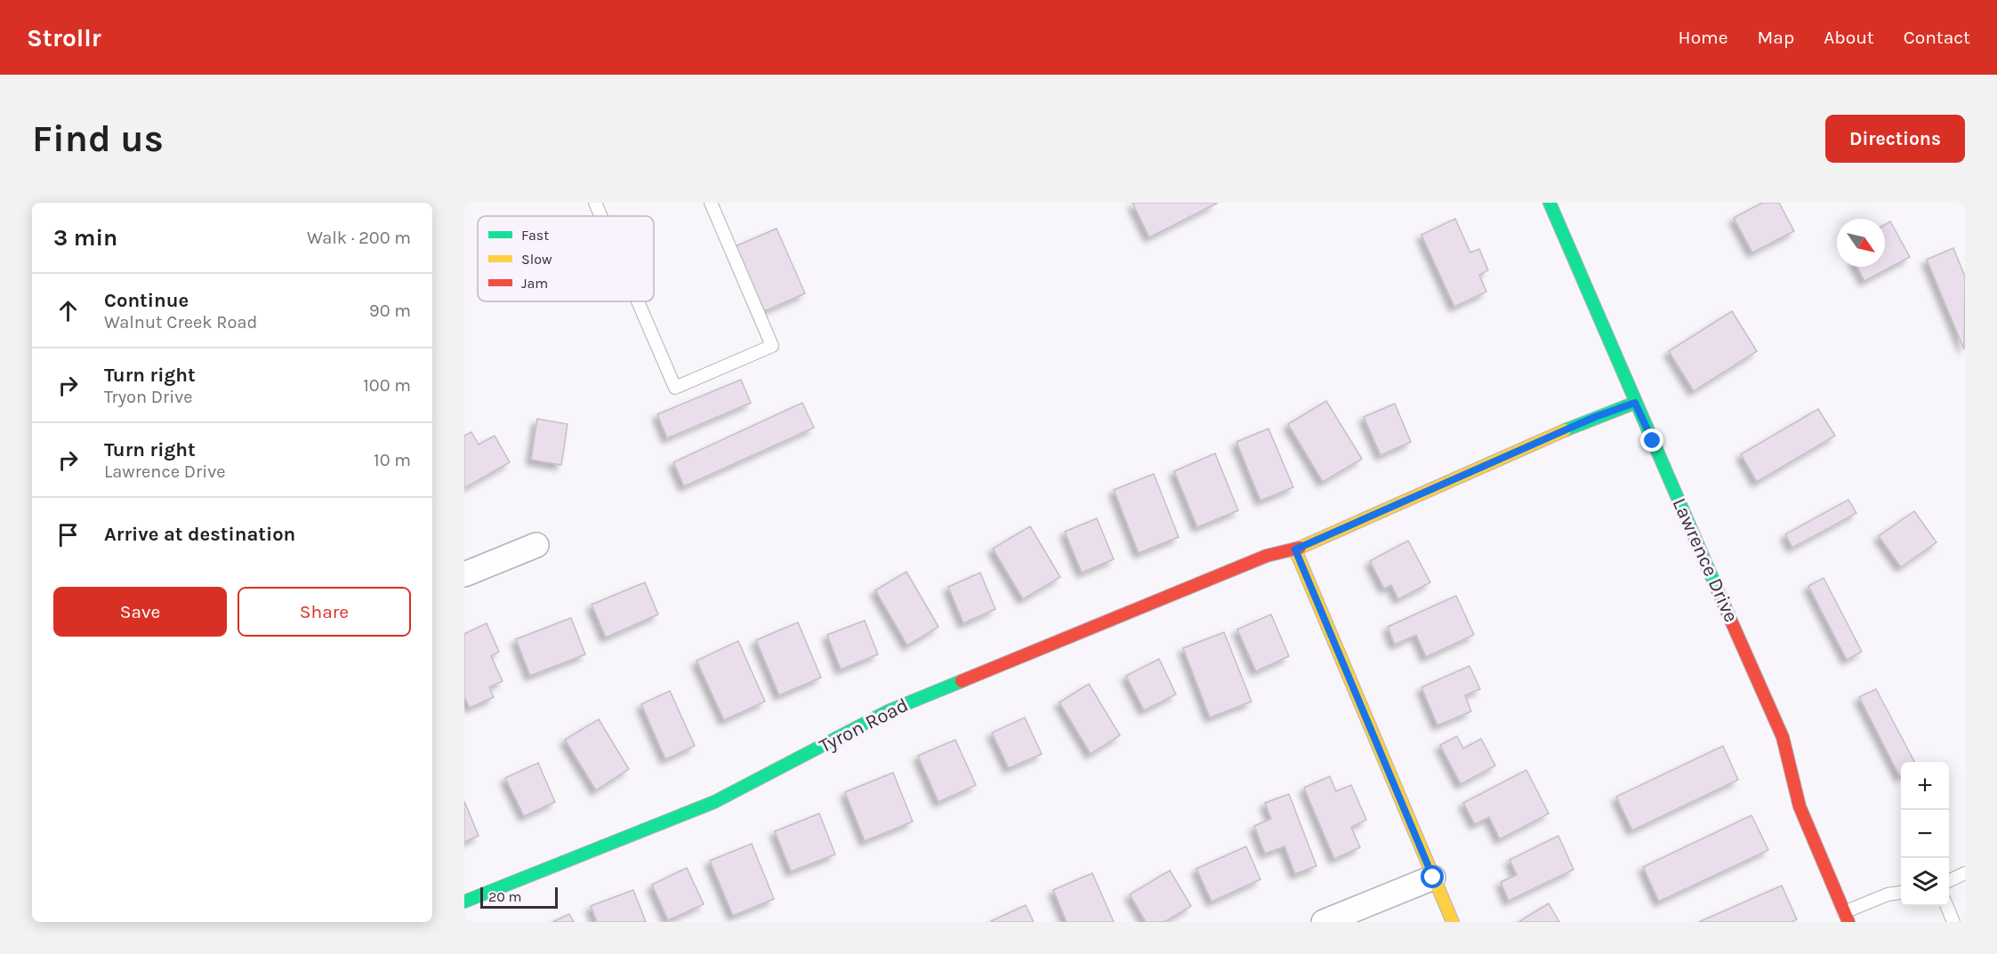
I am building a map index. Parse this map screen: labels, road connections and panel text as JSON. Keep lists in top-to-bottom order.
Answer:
{
  "streets": {
    "street": ["Lawrence Drive", "Tyron Road"]
  },
  "crossings": [
    ["Lawrence Drive", "Tyron Road"]
  ],
  "legend": ["Fast", "Slow", "Jam"],
  "scale_bar": "20 m",
  "north": "bottom right",
  "page": {
    "header": "Strollr",
    "nav": [
      "Home",
      "Map",
      "About",
      "Contact"
    ],
    "buttons": [
      "Directions",
      ["Save", "Share"]
    ],
    "title": "Find us",
    "heading": ["3 min", "Walk · 200 m"],
    "list": [
      ["Continue", "Walnut Creek Road", "90 m"],
      ["Turn right", "Tryon Drive", "100 m"],
      ["Turn right", "Lawrence Drive", "10 m"],
      "Arrive at destination"
    ],
    "map_buttons": ["+", "−"],
    "scale": "20 m"
  }
}
